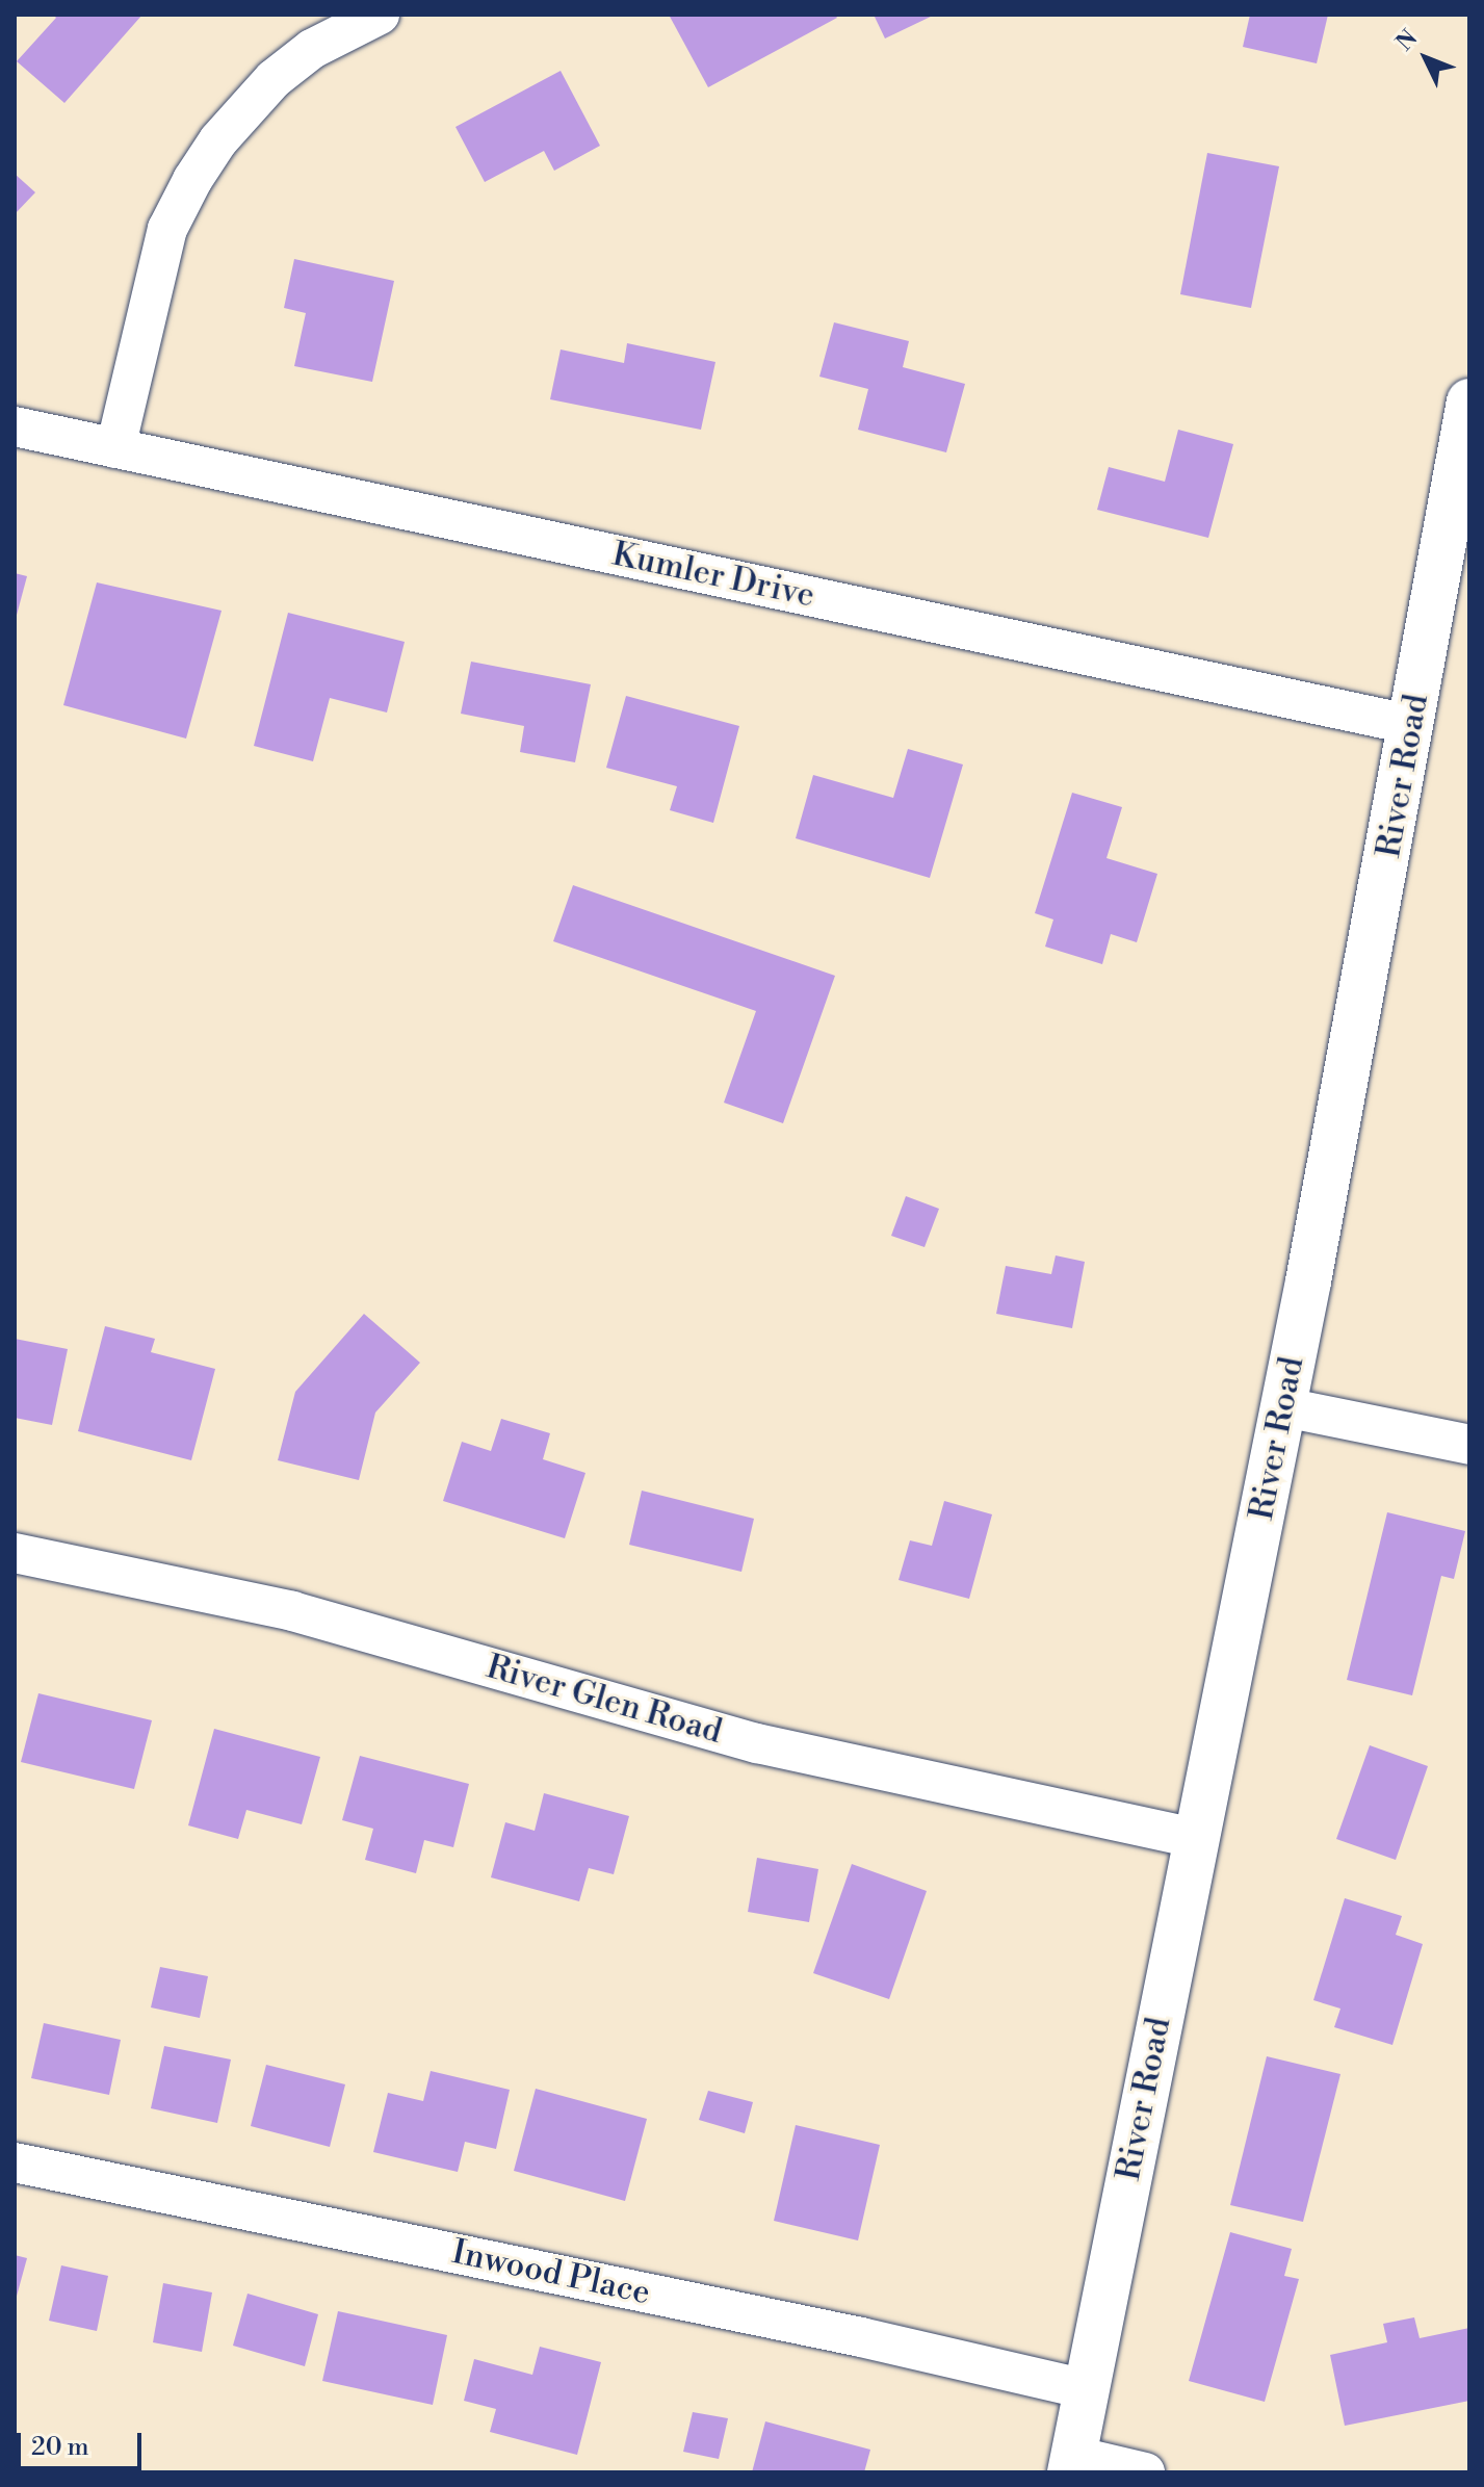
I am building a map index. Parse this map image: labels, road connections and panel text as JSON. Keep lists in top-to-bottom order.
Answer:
{
  "streets": {
    "street": [
      "Kumler Drive",
      "River Road",
      "River Glen Road",
      "Inwood Place"
    ]
  },
  "crossings": [
    ["Kumler Drive", "River Road"],
    ["River Road", "River Glen Road"],
    ["River Road", "Inwood Place"]
  ],
  "scale_bar": "20 m",
  "north": "top left"
}
